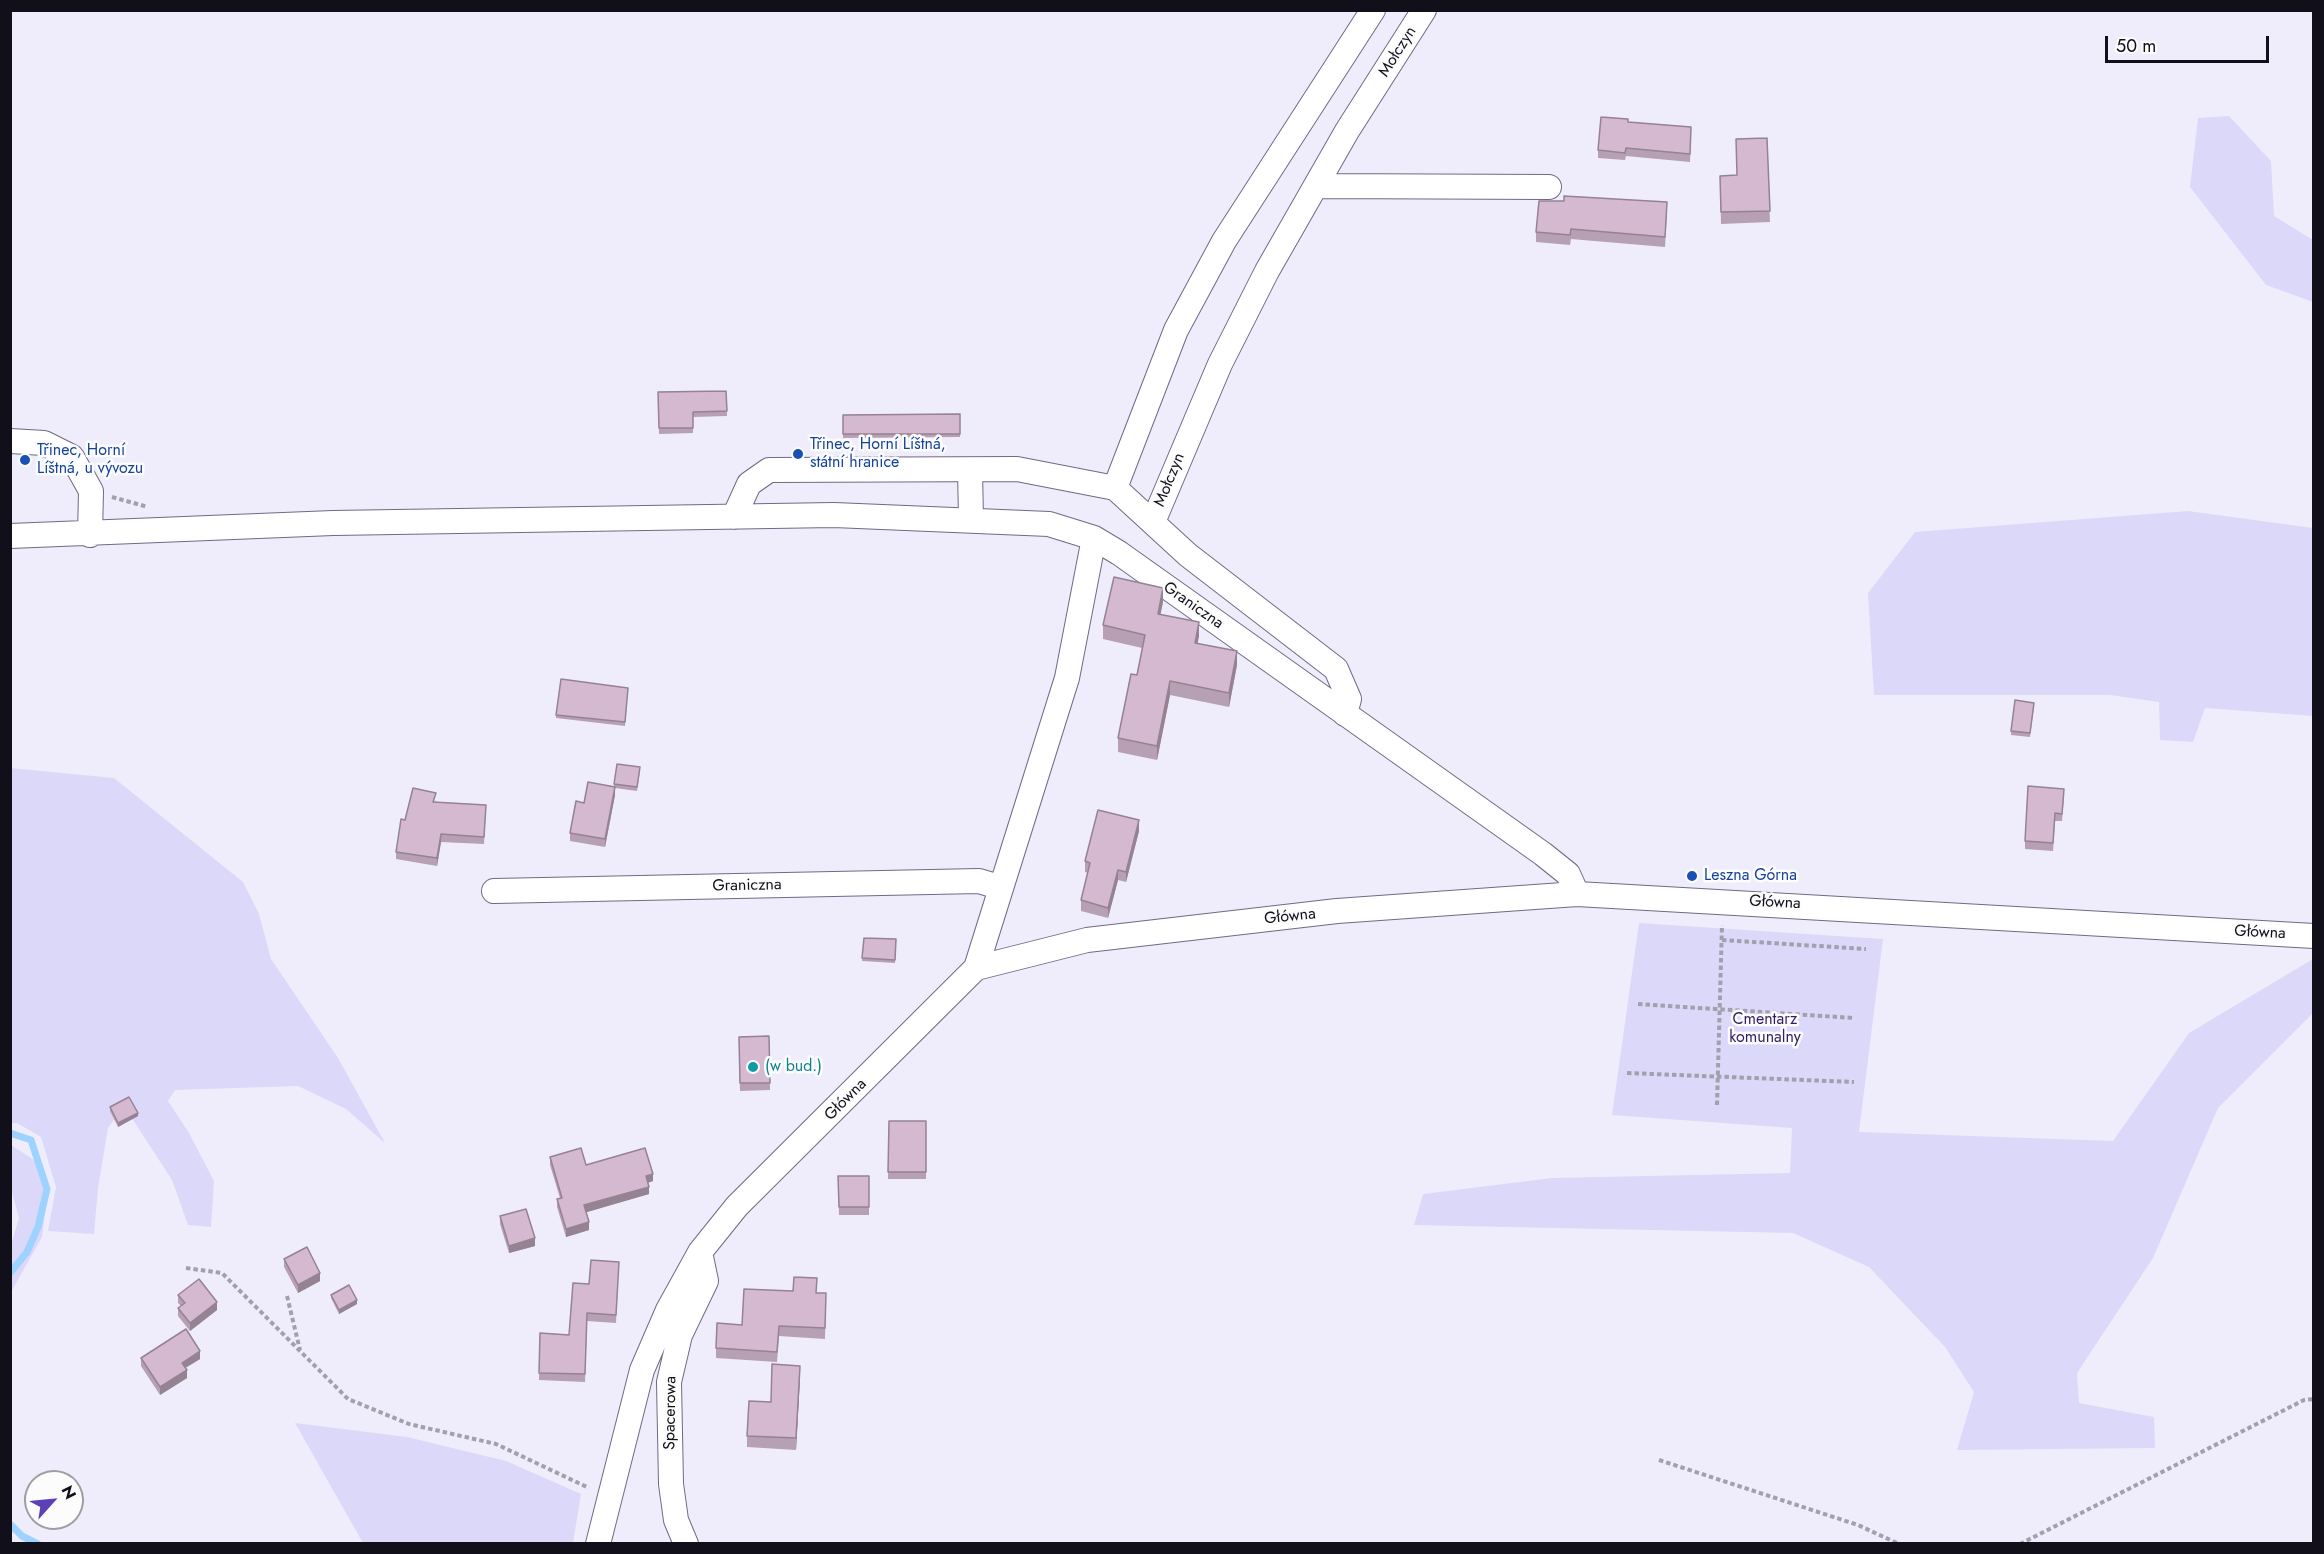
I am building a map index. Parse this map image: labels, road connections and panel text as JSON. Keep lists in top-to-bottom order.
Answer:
{
  "streets": {
    "street": [
      "Mołczyn",
      "Graniczna",
      "Główna",
      "Spacerowa"
    ]
  },
  "crossings": [
    ["Mołczyn", "Graniczna"],
    ["Graniczna", "Główna"],
    ["Główna", "Spacerowa"]
  ],
  "parks": ["Cmentarz komunalny"],
  "places": [
    "Třinec, Horní Líštná, státní hranice",
    "Třinec, Horní Líštná, u vývozu",
    "Leszna Górna",
    "(w bud.)"
  ],
  "scale_bar": "50 m",
  "north": "top right"
}
